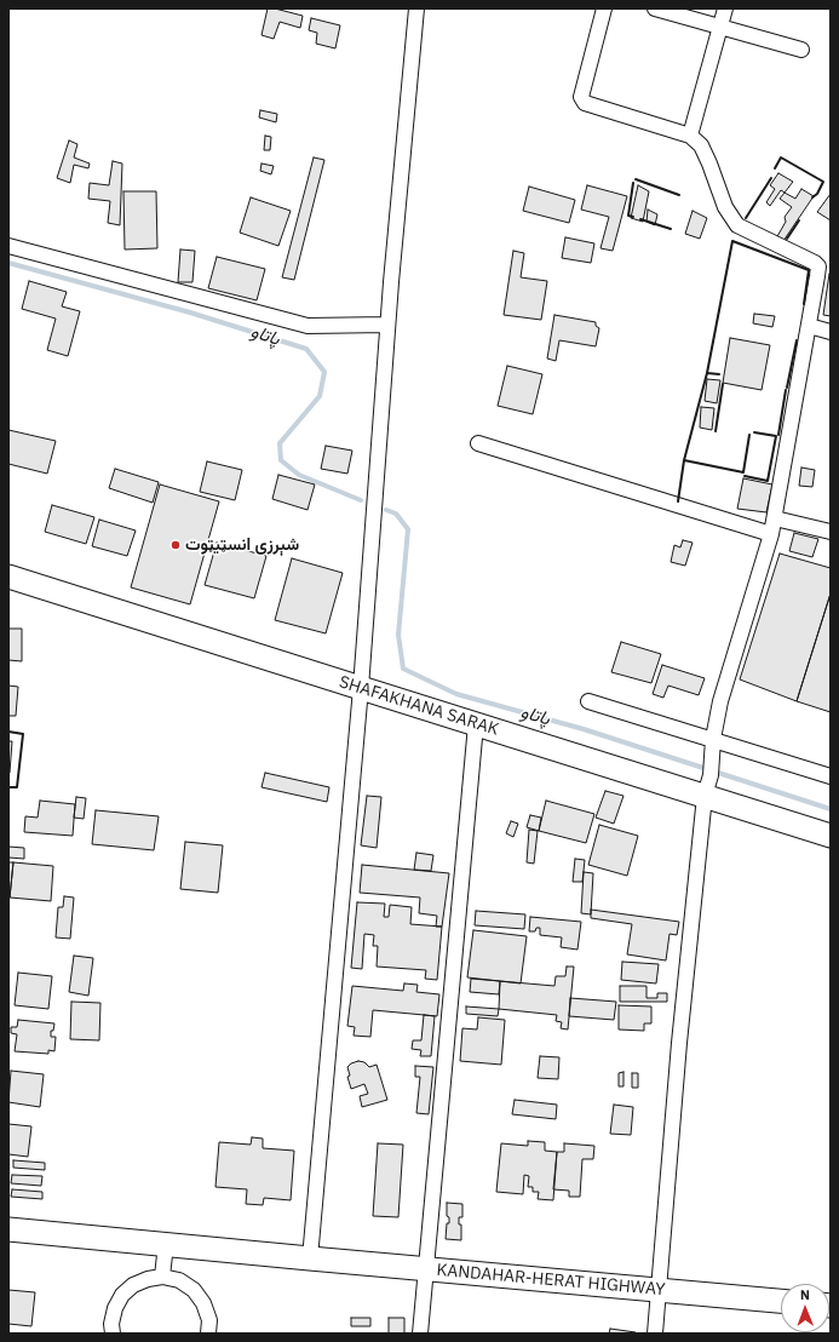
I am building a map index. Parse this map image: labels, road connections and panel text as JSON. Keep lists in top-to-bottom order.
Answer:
{
  "streets": {
    "main road": ["SHAFAKHANA SARAK", "KANDAHAR-HERAT HIGHWAY"]
  },
  "water": ["پاتاو"],
  "places": ["شېرزی انسټيټوت"],
  "north": "top"
}
